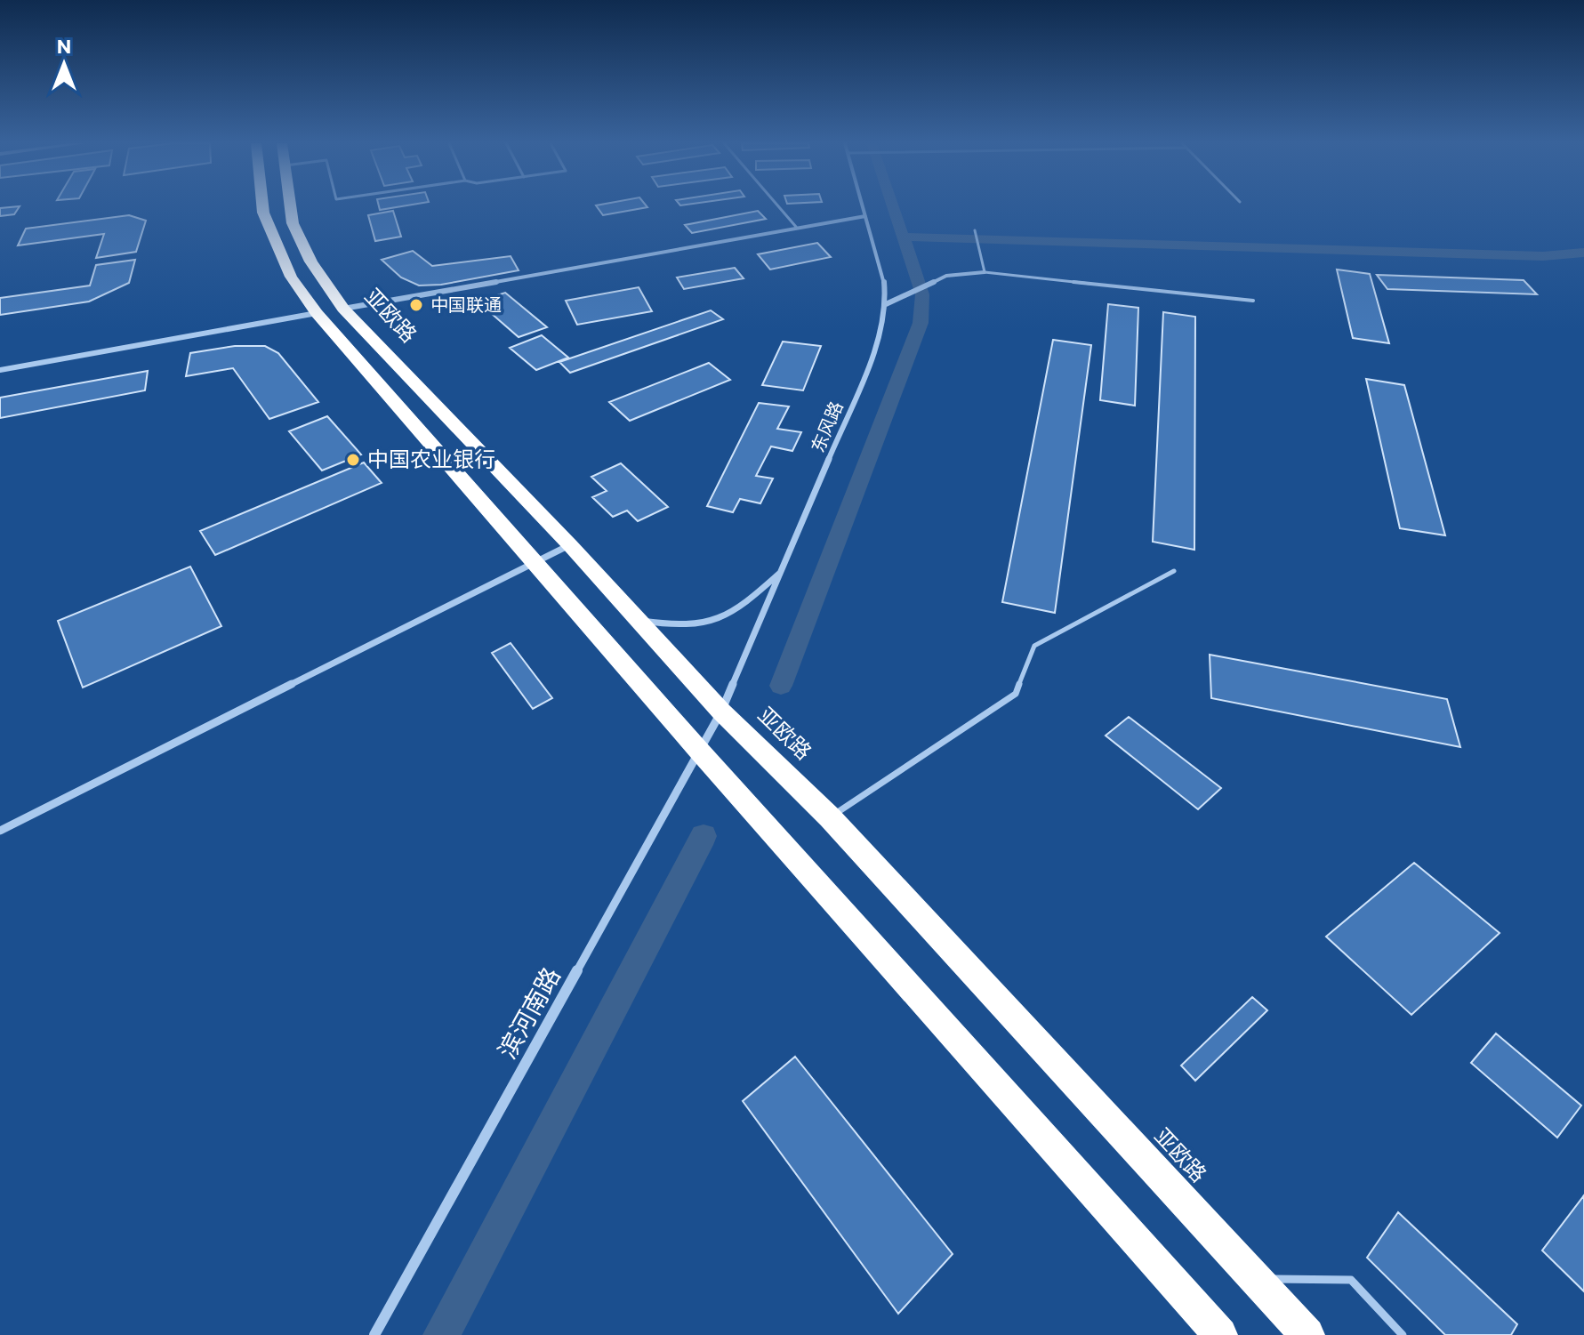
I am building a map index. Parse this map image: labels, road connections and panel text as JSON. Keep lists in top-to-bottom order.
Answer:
{
  "streets": {
    "highway": ["亚欧路"],
    "street": ["东风路", "滨河南路"]
  },
  "crossings": [
    ["亚欧路", "东风路"],
    ["亚欧路", "滨河南路"],
    ["东风路", "滨河南路"]
  ],
  "places": ["中国联通", "中国农业银行"],
  "north": "top"
}
